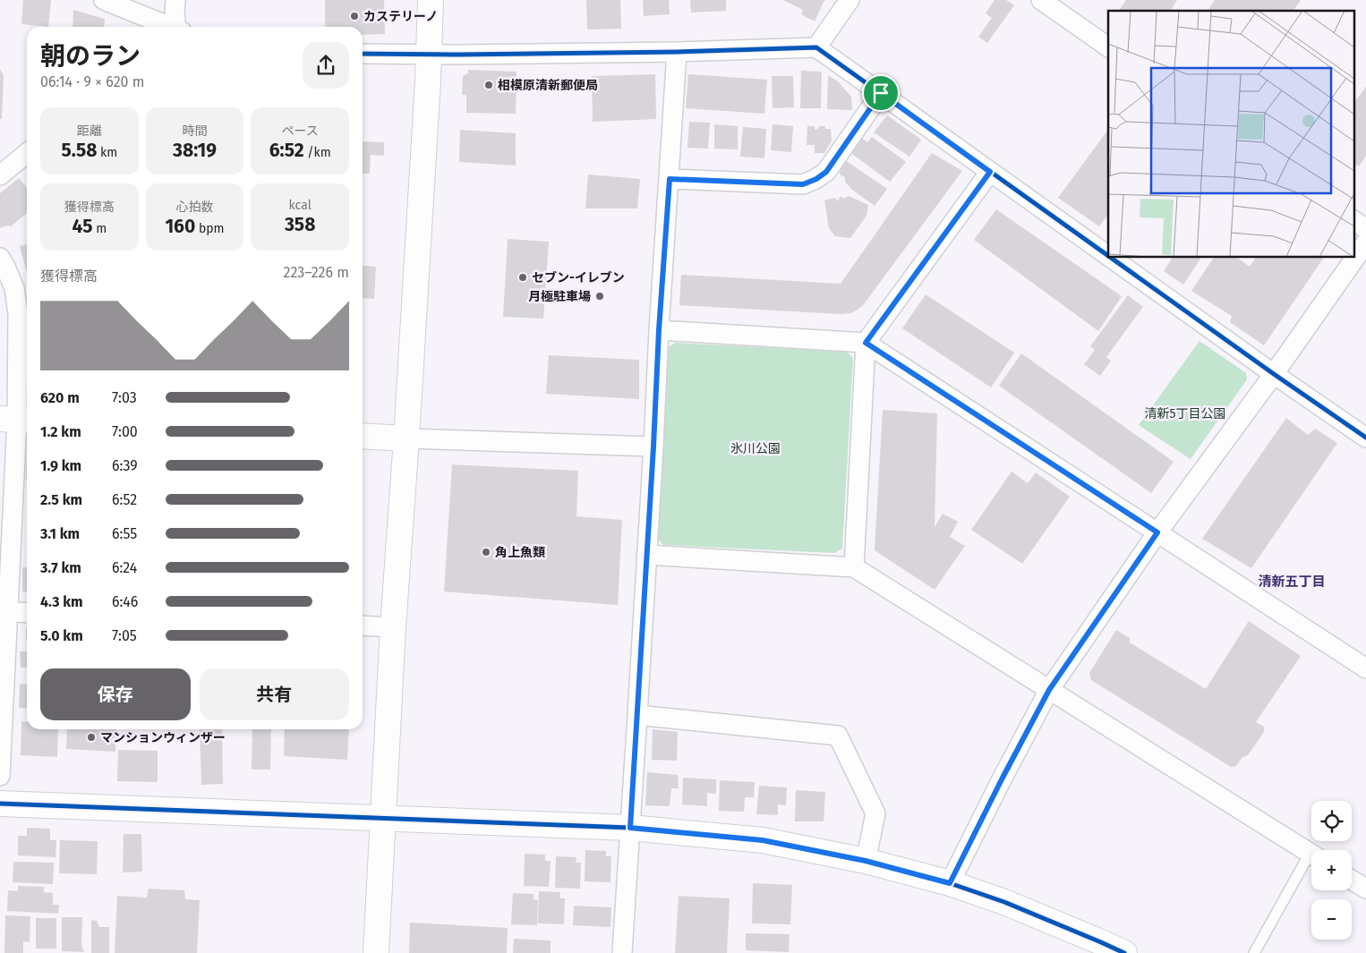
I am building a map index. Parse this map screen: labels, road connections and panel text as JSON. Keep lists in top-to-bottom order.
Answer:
{
  "districts": ["清新五丁目"],
  "parks": ["清新5丁目公園", "氷川公園"],
  "places": [
    "カステリーノ",
    "相模原清新郵便局",
    "セブン-イレブン",
    "月極駐車場",
    "角上魚類",
    "マンションウィンザー"
  ],
  "page": {
    "heading": ["朝のラン", "06:14 · 9 × 620 m"],
    "stats": [
      ["距離", "5.58 km"],
      ["時間", "38:19"],
      ["ペース", "6:52 /km"],
      ["獲得標高", "45 m"],
      ["心拍数", "160 bpm"],
      ["kcal", "358"]
    ],
    "chart": ["獲得標高", "223–226 m"],
    "list": [
      {
        "name": "620 m",
        "note": "7:03"
      },
      {
        "name": "1.2 km",
        "note": "7:00"
      },
      {
        "name": "1.9 km",
        "note": "6:39"
      },
      {
        "name": "2.5 km",
        "note": "6:52"
      },
      {
        "name": "3.1 km",
        "note": "6:55"
      },
      {
        "name": "3.7 km",
        "note": "6:24"
      },
      {
        "name": "4.3 km",
        "note": "6:46"
      },
      {
        "name": "5.0 km",
        "note": "7:05"
      }
    ],
    "buttons": ["保存", "共有"],
    "map_buttons": ["+", "−"]
  }
}
